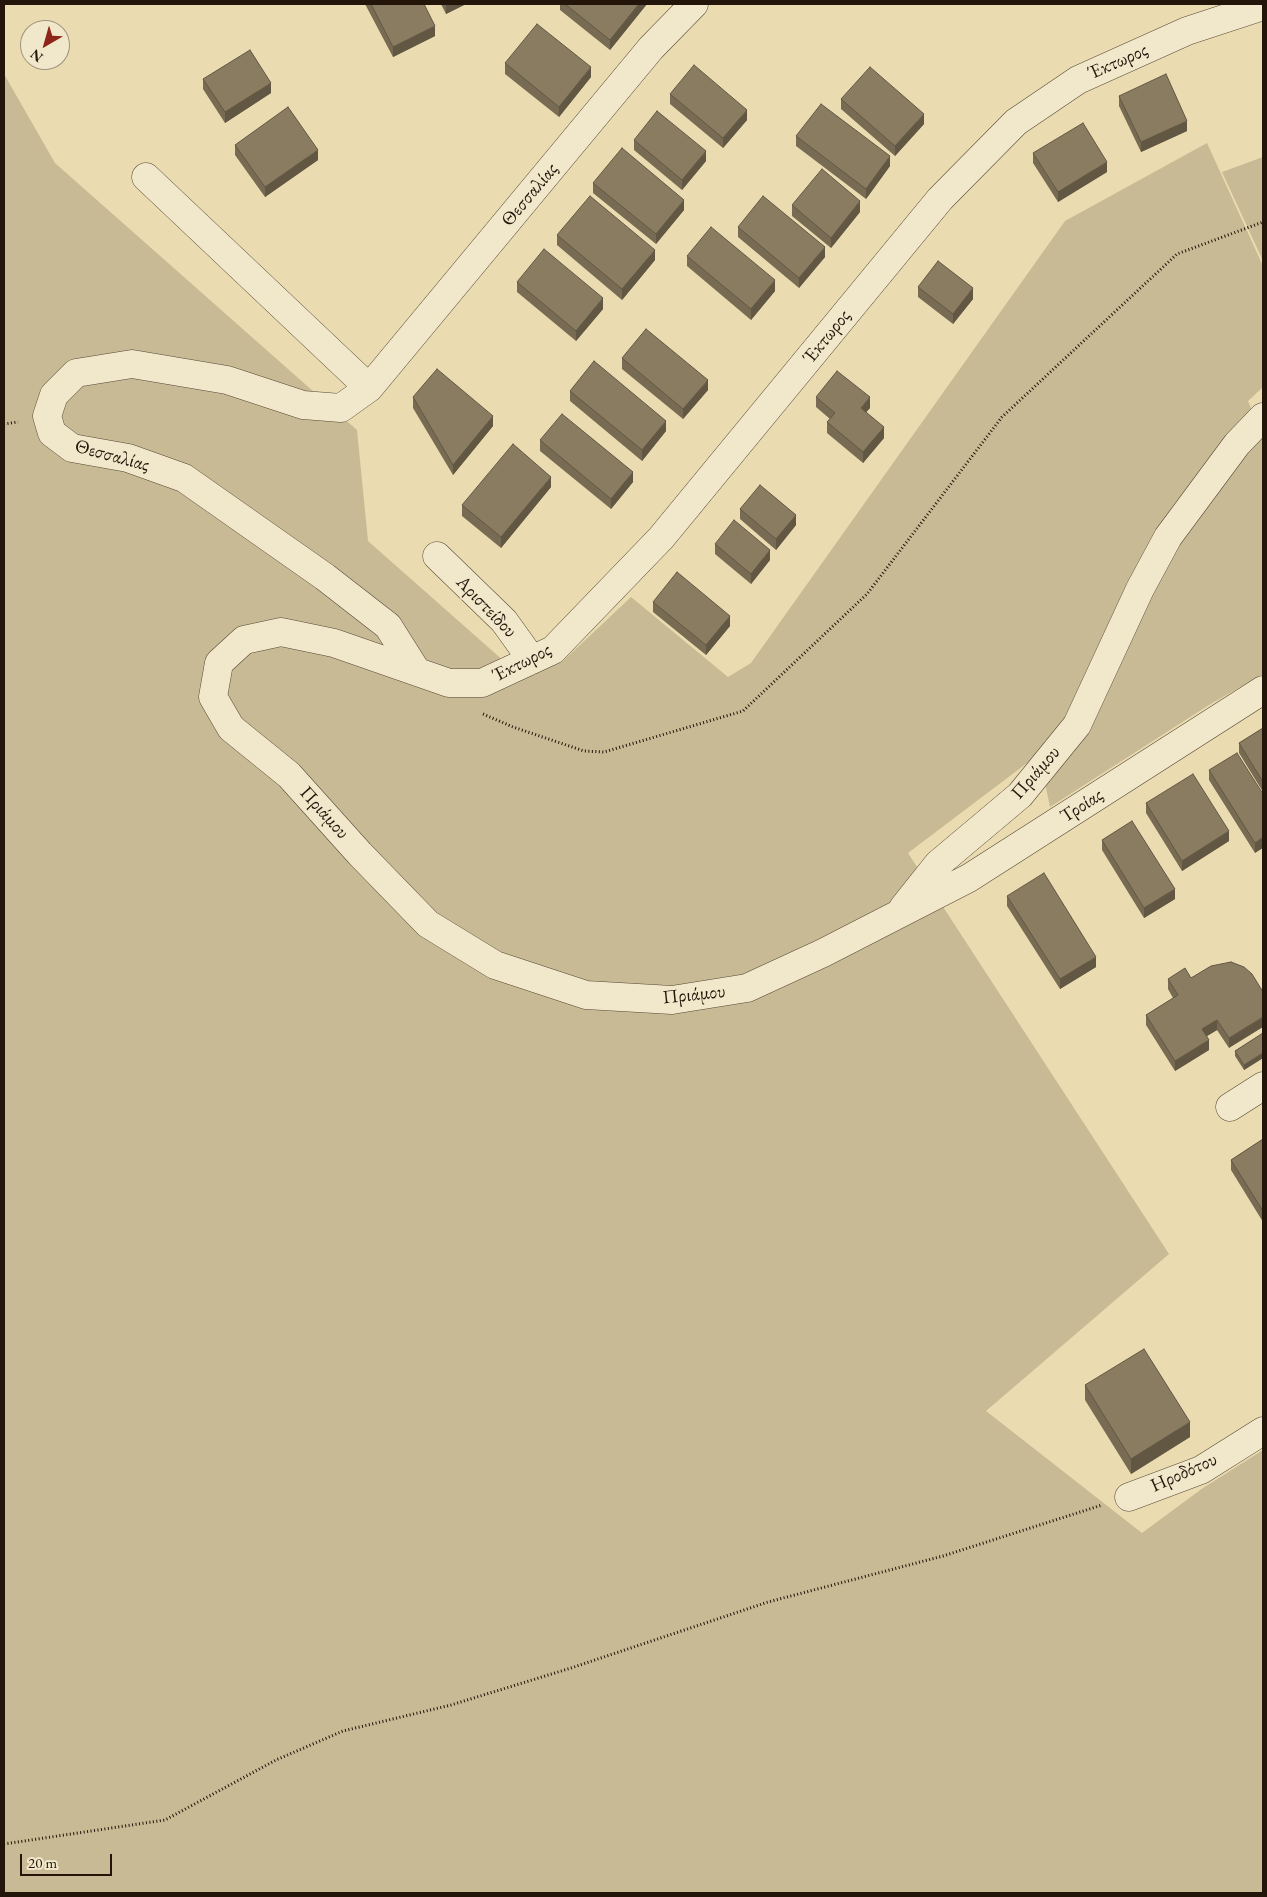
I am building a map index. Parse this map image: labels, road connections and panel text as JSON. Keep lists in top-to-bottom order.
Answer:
{
  "streets": {
    "street": [
      "Έκτωρος",
      "Θεσσαλίας",
      "Αριστείδου",
      "Πριάμου",
      "Τροίας",
      "Ηροδότου"
    ]
  },
  "crossings": [
    ["Έκτωρος", "Θεσσαλίας"],
    ["Έκτωρος", "Αριστείδου"],
    ["Έκτωρος", "Πριάμου"],
    ["Θεσσαλίας", "Πριάμου"],
    ["Πριάμου", "Τροίας"]
  ],
  "scale_bar": "20 m",
  "north": "bottom left"
}
